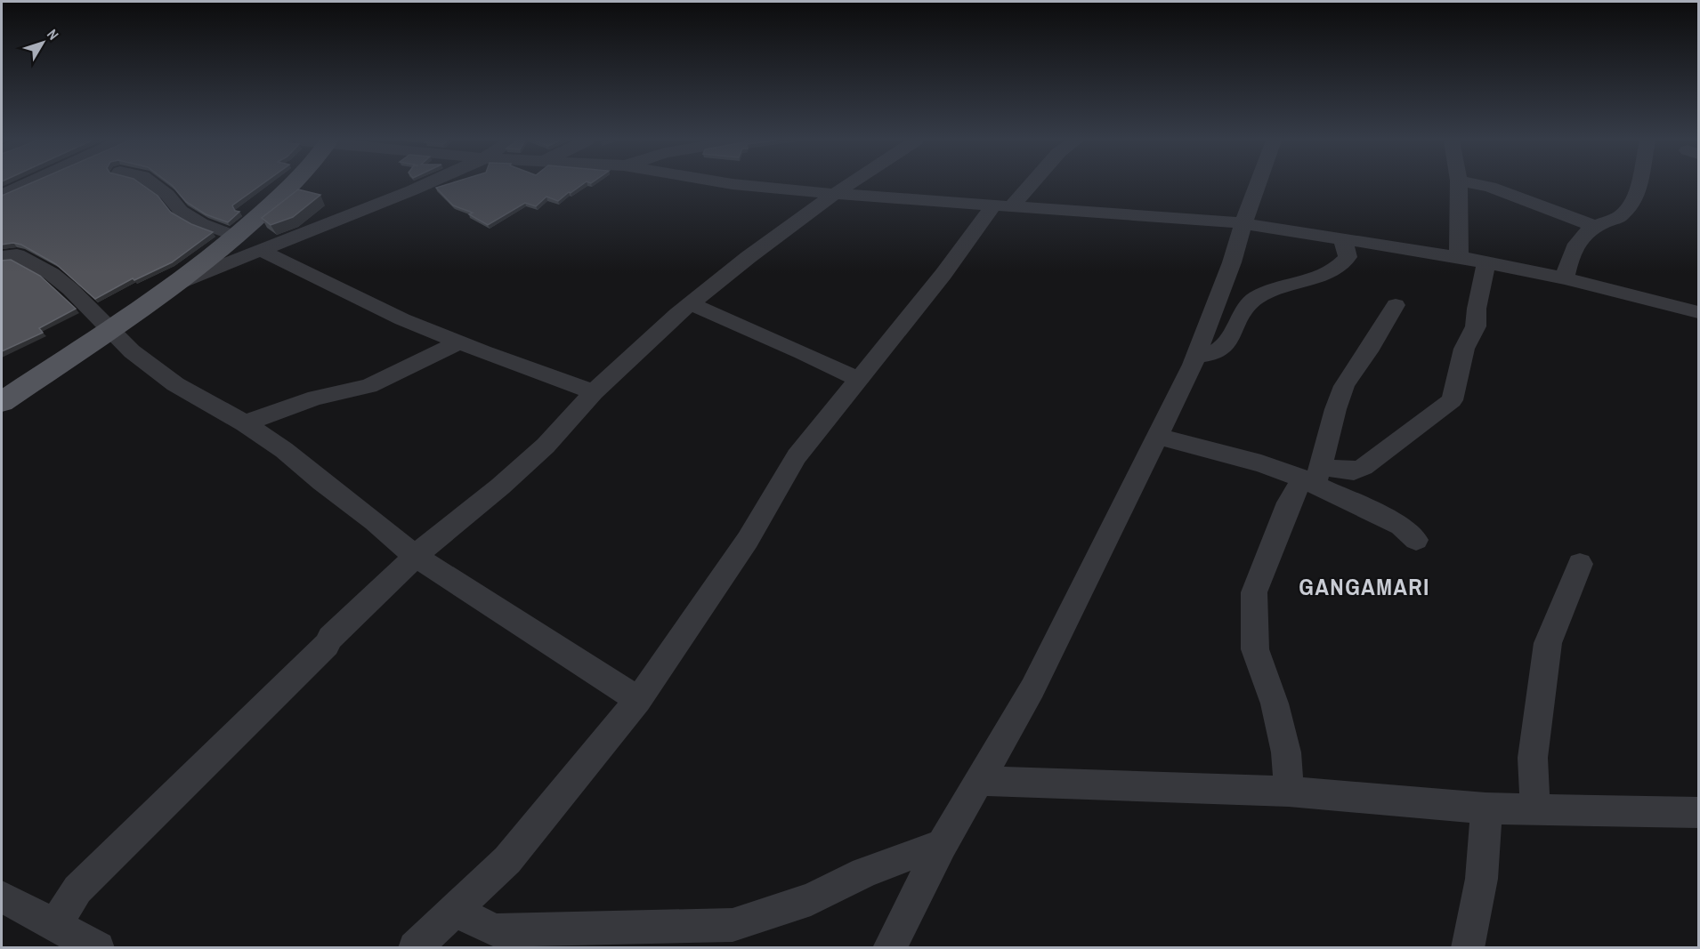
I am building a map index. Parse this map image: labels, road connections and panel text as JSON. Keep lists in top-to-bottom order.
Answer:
{
  "districts": ["GANGAMARI"],
  "north": "top right"
}
